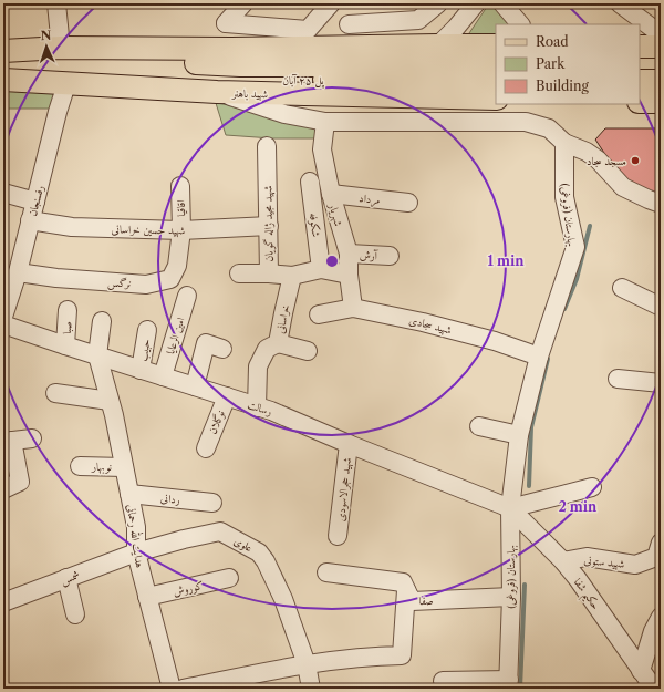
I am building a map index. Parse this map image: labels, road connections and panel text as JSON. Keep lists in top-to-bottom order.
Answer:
{
  "streets": {
    "main road": ["پل ۲۵ آبان", "شهید باهنر"],
    "street": [
      "مرداد",
      "رفسنجان",
      "اقاقیا",
      "شهریار",
      "بهارستان (فروغی)",
      "شهید مجید ژاله گویان",
      "شکوفه",
      "شهید حسین خراسانی",
      "آرش",
      "نرگس",
      "خراسانی",
      "شهید سجادی",
      "صبا",
      "امین الرعایا",
      "حبیب",
      "رسالت",
      "نوگلان",
      "نوبهار",
      "شهید حجرالاسودی",
      "ردانی",
      "هدایت الله رحمانی",
      "علوی",
      "شهید ستونی",
      "شمس",
      "کوروش",
      "حکیم شفا",
      "صفا"
    ]
  },
  "crossings": [
    ["شهید باهنر", "رفسنجان"],
    ["مرداد", "شهریار"],
    ["رفسنجان", "شهید حسین خراسانی"],
    ["رفسنجان", "نرگس"],
    ["اقاقیا", "شهید حسین خراسانی"],
    ["اقاقیا", "نرگس"],
    ["شهریار", "شهید مجید ژاله گویان"],
    ["شهریار", "آرش"],
    ["شهریار", "شهید سجادی"],
    ["بهارستان (فروغی)", "شهید سجادی"],
    ["بهارستان (فروغی)", "رسالت"],
    ["بهارستان (فروغی)", "حکیم شفا"],
    ["بهارستان (فروغی)", "صفا"],
    ["شهید مجید ژاله گویان", "شکوفه"],
    ["شهید مجید ژاله گویان", "شهید حسین خراسانی"],
    ["شهید مجید ژاله گویان", "خراسانی"],
    ["شهید حسین خراسانی", "نرگس"],
    ["خراسانی", "رسالت"],
    ["صبا", "رسالت"],
    ["امین الرعایا", "رسالت"],
    ["حبیب", "رسالت"],
    ["رسالت", "نوگلان"],
    ["رسالت", "شهید حجرالاسودی"],
    ["رسالت", "هدایت الله رحمانی"],
    ["رسالت", "حکیم شفا"],
    ["نوبهار", "هدایت الله رحمانی"],
    ["ردانی", "هدایت الله رحمانی"],
    ["هدایت الله رحمانی", "علوی"],
    ["هدایت الله رحمانی", "شمس"],
    ["هدایت الله رحمانی", "کوروش"],
    ["علوی", "شمس"],
    ["شهید ستونی", "حکیم شفا"]
  ],
  "places": ["مسجد سجاد"],
  "legend": ["Road", "Park", "Building"],
  "north": "top",
  "rings": ["1 min", "2 min"]
}
